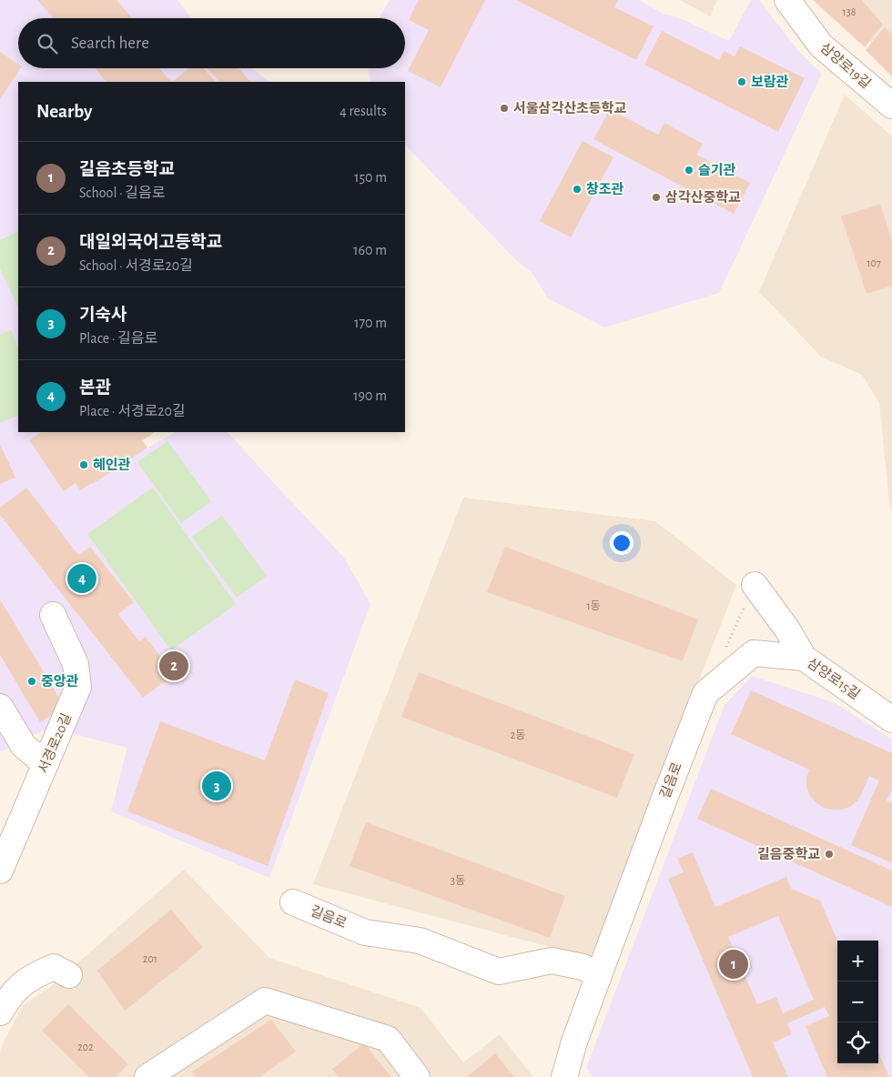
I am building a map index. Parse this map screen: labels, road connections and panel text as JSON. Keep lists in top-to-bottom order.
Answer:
{
  "streets": {
    "street": [
      "삼양로19길",
      "삼양로15길",
      "서경로20길",
      "길음로"
    ]
  },
  "crossings": [
    ["삼양로15길", "길음로"]
  ],
  "places": [
    "보람관",
    "서울삼각산초등학교",
    "슬기관",
    "창조관",
    "삼각산중학교",
    "혜인관",
    "중앙관",
    "길음중학교"
  ],
  "house_numbers": [
    "138",
    "107",
    "1동",
    "2동",
    "3동",
    "201",
    "202"
  ],
  "page": {
    "search": "Search here",
    "heading": ["Nearby", "4 results"],
    "list": [
      {
        "mark": "1",
        "name": "길음초등학교",
        "note": "School · 길음로",
        "value": "150 m"
      },
      {
        "mark": "2",
        "name": "대일외국어고등학교",
        "note": "School · 서경로20길",
        "value": "160 m"
      },
      {
        "mark": "3",
        "name": "기숙사",
        "note": "Place · 길음로",
        "value": "170 m"
      },
      {
        "mark": "4",
        "name": "본관",
        "note": "Place · 서경로20길",
        "value": "190 m"
      }
    ],
    "pins": [
      "4",
      "2",
      "3",
      "1"
    ],
    "map_buttons": ["+", "−"]
  }
}
